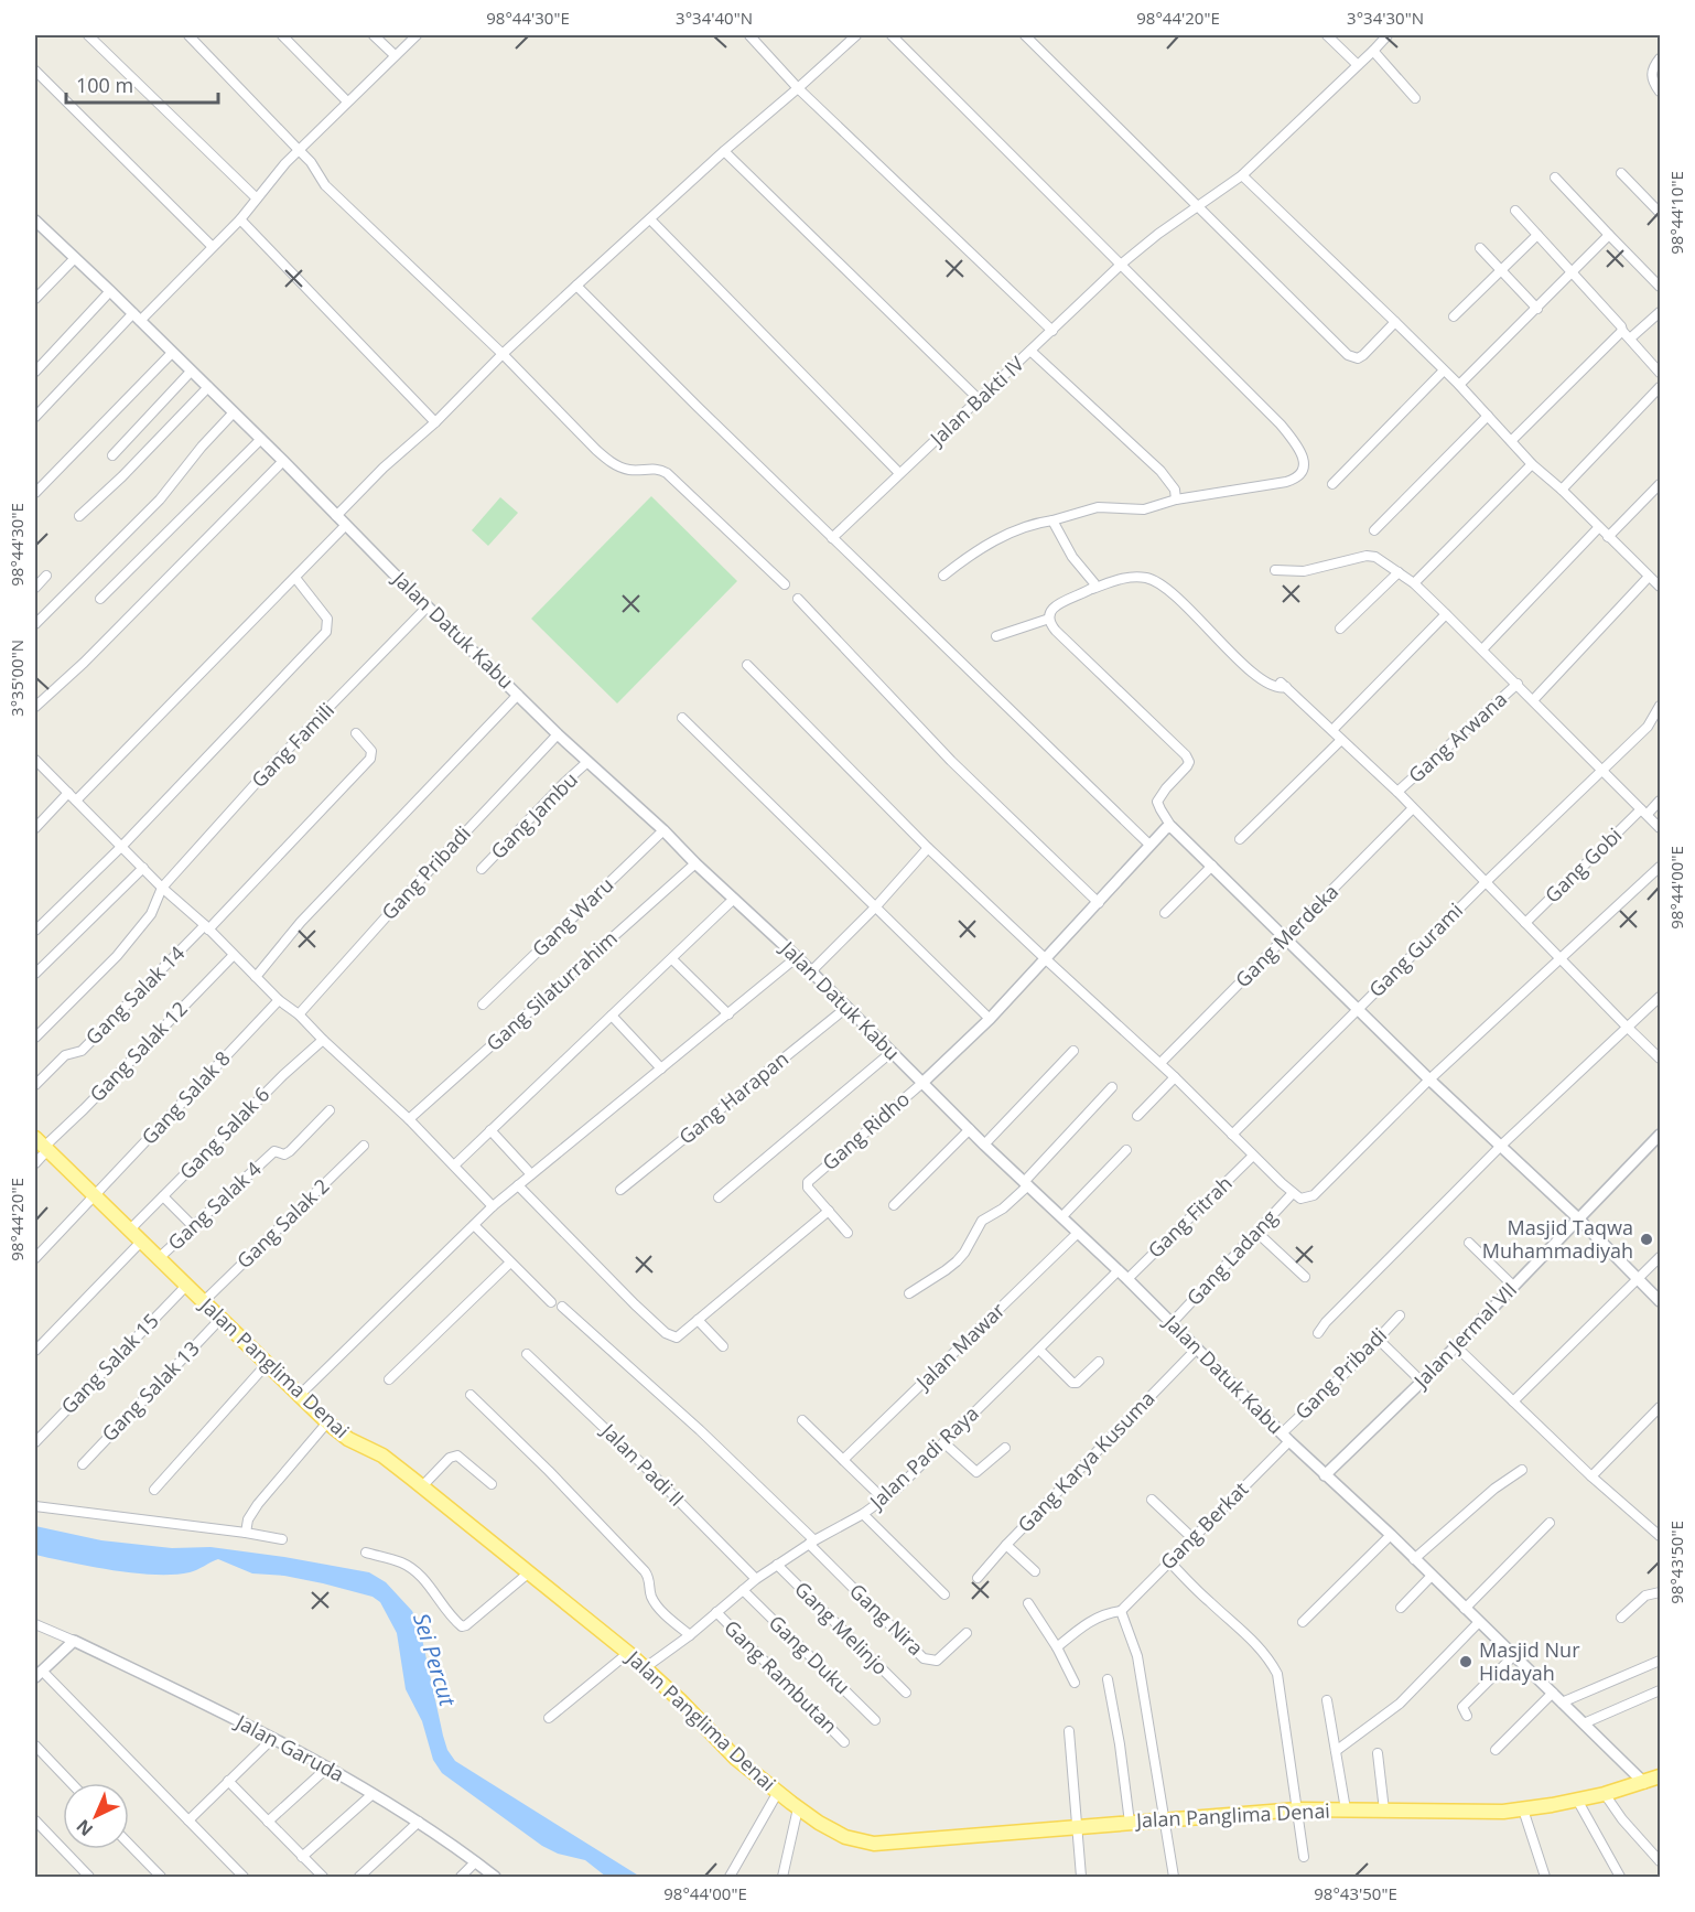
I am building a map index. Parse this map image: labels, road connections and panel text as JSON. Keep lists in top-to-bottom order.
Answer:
{
  "streets": {
    "main road": ["Jalan Panglima Denai"],
    "street": [
      "Jalan Bakti IV",
      "Jalan Datuk Kabu",
      "Gang Arwana",
      "Gang Famili",
      "Gang Jambu",
      "Gang Gobi",
      "Gang Pribadi",
      "Gang Waru",
      "Gang Merdeka",
      "Gang Gurami",
      "Gang Silaturrahim",
      "Gang Salak 14",
      "Gang Salak 12",
      "Gang Salak 8",
      "Gang Harapan",
      "Gang Ridho",
      "Gang Salak 6",
      "Gang Salak 4",
      "Gang Fitrah",
      "Gang Salak 2",
      "Gang Ladang",
      "Jalan Jermal VII",
      "Jalan Mawar",
      "Gang Salak 15",
      "Gang Salak 13",
      "Jalan Padi Raya",
      "Gang Karya Kusuma",
      "Jalan Padi II",
      "Gang Berkat",
      "Gang Nira",
      "Gang Melinjo",
      "Gang Duku",
      "Gang Rambutan",
      "Jalan Garuda"
    ]
  },
  "crossings": [
    ["Jalan Datuk Kabu", "Gang Famili"],
    ["Jalan Datuk Kabu", "Gang Jambu"],
    ["Jalan Datuk Kabu", "Gang Pribadi"],
    ["Jalan Datuk Kabu", "Gang Waru"],
    ["Jalan Datuk Kabu", "Gang Silaturrahim"],
    ["Jalan Datuk Kabu", "Gang Harapan"],
    ["Jalan Datuk Kabu", "Gang Ridho"],
    ["Jalan Datuk Kabu", "Gang Fitrah"],
    ["Jalan Datuk Kabu", "Gang Ladang"],
    ["Jalan Datuk Kabu", "Jalan Jermal VII"],
    ["Jalan Datuk Kabu", "Jalan Mawar"],
    ["Jalan Datuk Kabu", "Jalan Panglima Denai"],
    ["Jalan Datuk Kabu", "Jalan Padi Raya"],
    ["Jalan Datuk Kabu", "Gang Karya Kusuma"],
    ["Jalan Datuk Kabu", "Gang Berkat"],
    ["Gang Pribadi", "Gang Berkat"],
    ["Gang Salak 12", "Jalan Panglima Denai"],
    ["Gang Salak 8", "Jalan Panglima Denai"],
    ["Gang Salak 6", "Jalan Panglima Denai"],
    ["Gang Salak 4", "Jalan Panglima Denai"],
    ["Gang Salak 2", "Jalan Panglima Denai"],
    ["Gang Salak 15", "Jalan Panglima Denai"],
    ["Jalan Panglima Denai", "Gang Salak 13"],
    ["Jalan Panglima Denai", "Jalan Padi Raya"],
    ["Jalan Padi Raya", "Jalan Padi II"],
    ["Jalan Padi Raya", "Gang Nira"],
    ["Jalan Padi Raya", "Gang Melinjo"],
    ["Jalan Padi Raya", "Gang Duku"],
    ["Jalan Padi Raya", "Gang Rambutan"]
  ],
  "water": ["Sei Percut"],
  "places": ["Masjid Taqwa Muhammadiyah", "Masjid Nur Hidayah"],
  "scale_bar": "100 m",
  "north": "bottom left",
  "coordinates": [
    "98°44'30\"E",
    "3°34'40\"N",
    "98°44'20\"E",
    "3°34'30\"N",
    "98°44'10\"E",
    "3°35'00\"N",
    "98°44'00\"E",
    "98°43'50\"E"
  ]
}
